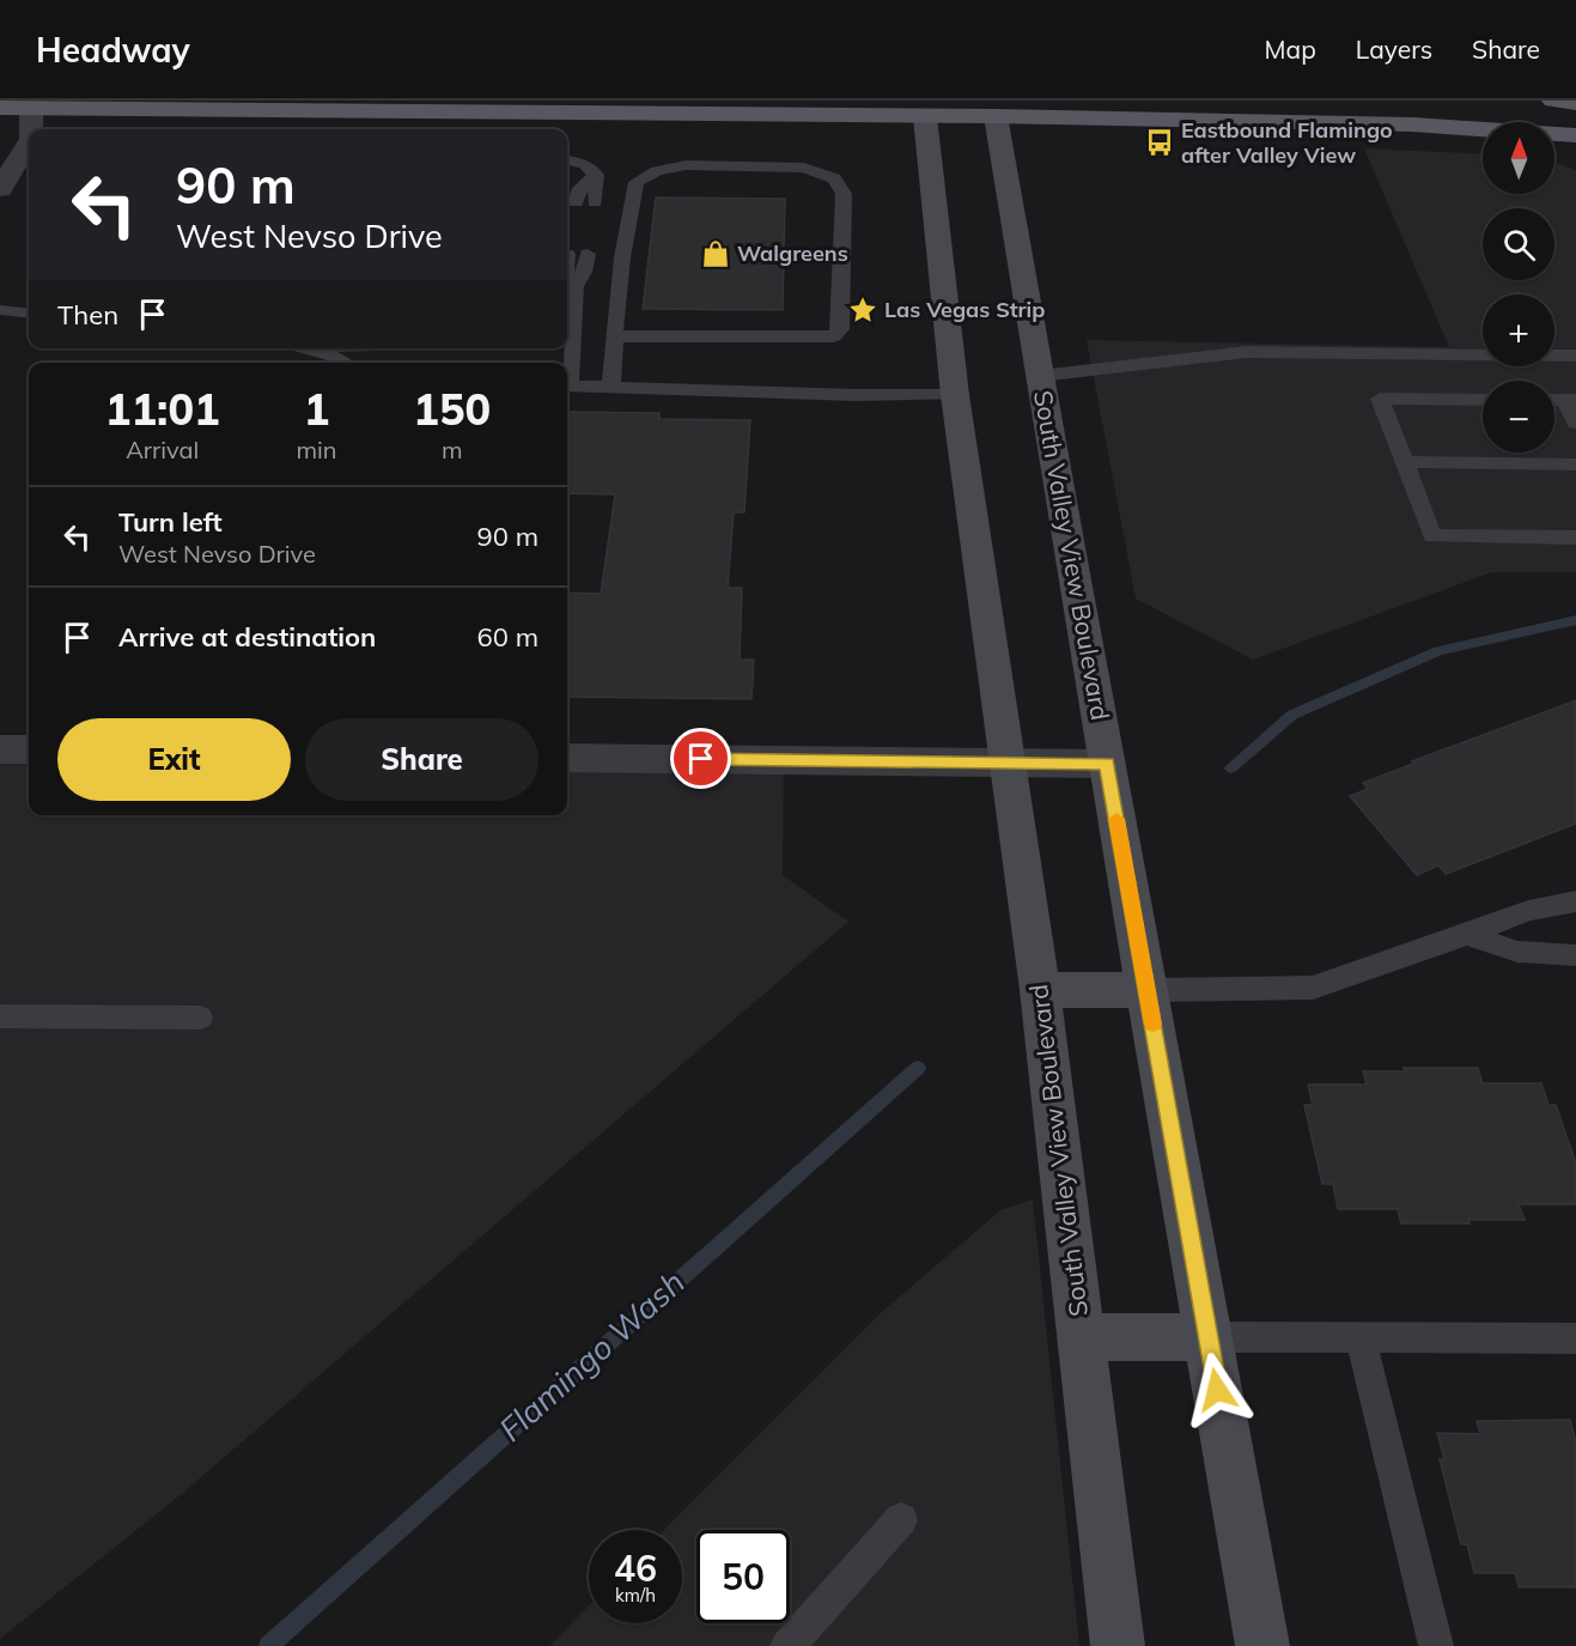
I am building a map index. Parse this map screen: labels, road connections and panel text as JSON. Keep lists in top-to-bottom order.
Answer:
{
  "streets": {
    "main road": ["South Valley View Boulevard"]
  },
  "water": ["Flamingo Wash"],
  "places": {
    "bus stop": ["Eastbound Flamingo after Valley View"],
    "shop": ["Walgreens"],
    "place": ["Las Vegas Strip"]
  },
  "north": "top",
  "page": {
    "header": "Headway",
    "nav": ["Map", "Layers", "Share"],
    "map_buttons": ["+", "−"],
    "turn": ["90 m", "West Nevso Drive"],
    "then": "Then",
    "eta": [
      "11:01",
      "Arrival",
      "1",
      "min",
      "150",
      "m"
    ],
    "list": [
      {
        "name": "Turn left",
        "note": "West Nevso Drive",
        "value": "90 m"
      },
      {
        "name": "Arrive at destination",
        "value": "60 m"
      }
    ],
    "buttons": ["Exit", "Share"],
    "speed": "46 km/h",
    "limit": "50"
  }
}
